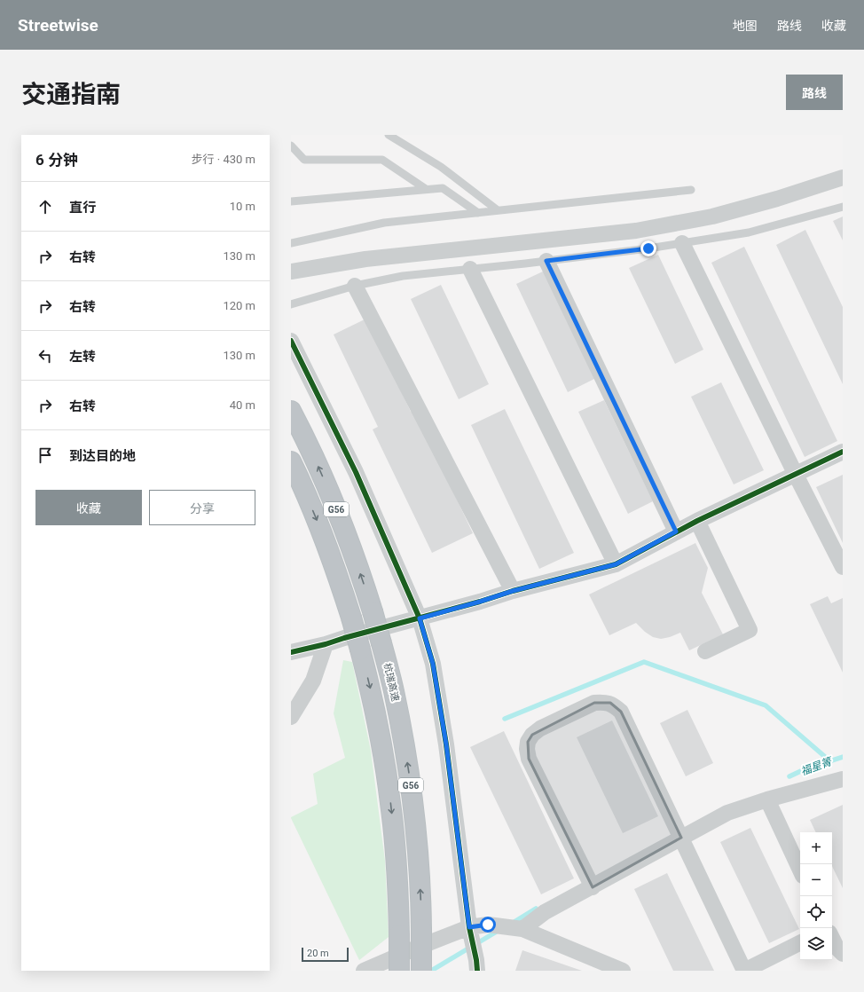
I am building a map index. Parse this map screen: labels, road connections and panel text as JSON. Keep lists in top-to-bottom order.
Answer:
{
  "streets": {
    "highway": ["G56", "杭瑞高速"]
  },
  "water": ["福星箐"],
  "scale_bar": "20 m",
  "page": {
    "header": "Streetwise",
    "nav": ["地图", "路线", "收藏"],
    "title": "交通指南",
    "buttons": [
      "路线",
      ["收藏", "分享"]
    ],
    "heading": ["6 分钟", "步行 · 430 m"],
    "list": [
      ["直行", "10 m"],
      ["右转", "130 m"],
      ["右转", "120 m"],
      ["左转", "130 m"],
      ["右转", "40 m"],
      "到达目的地"
    ],
    "map_buttons": ["+", "−"],
    "scale": "20 m"
  }
}
